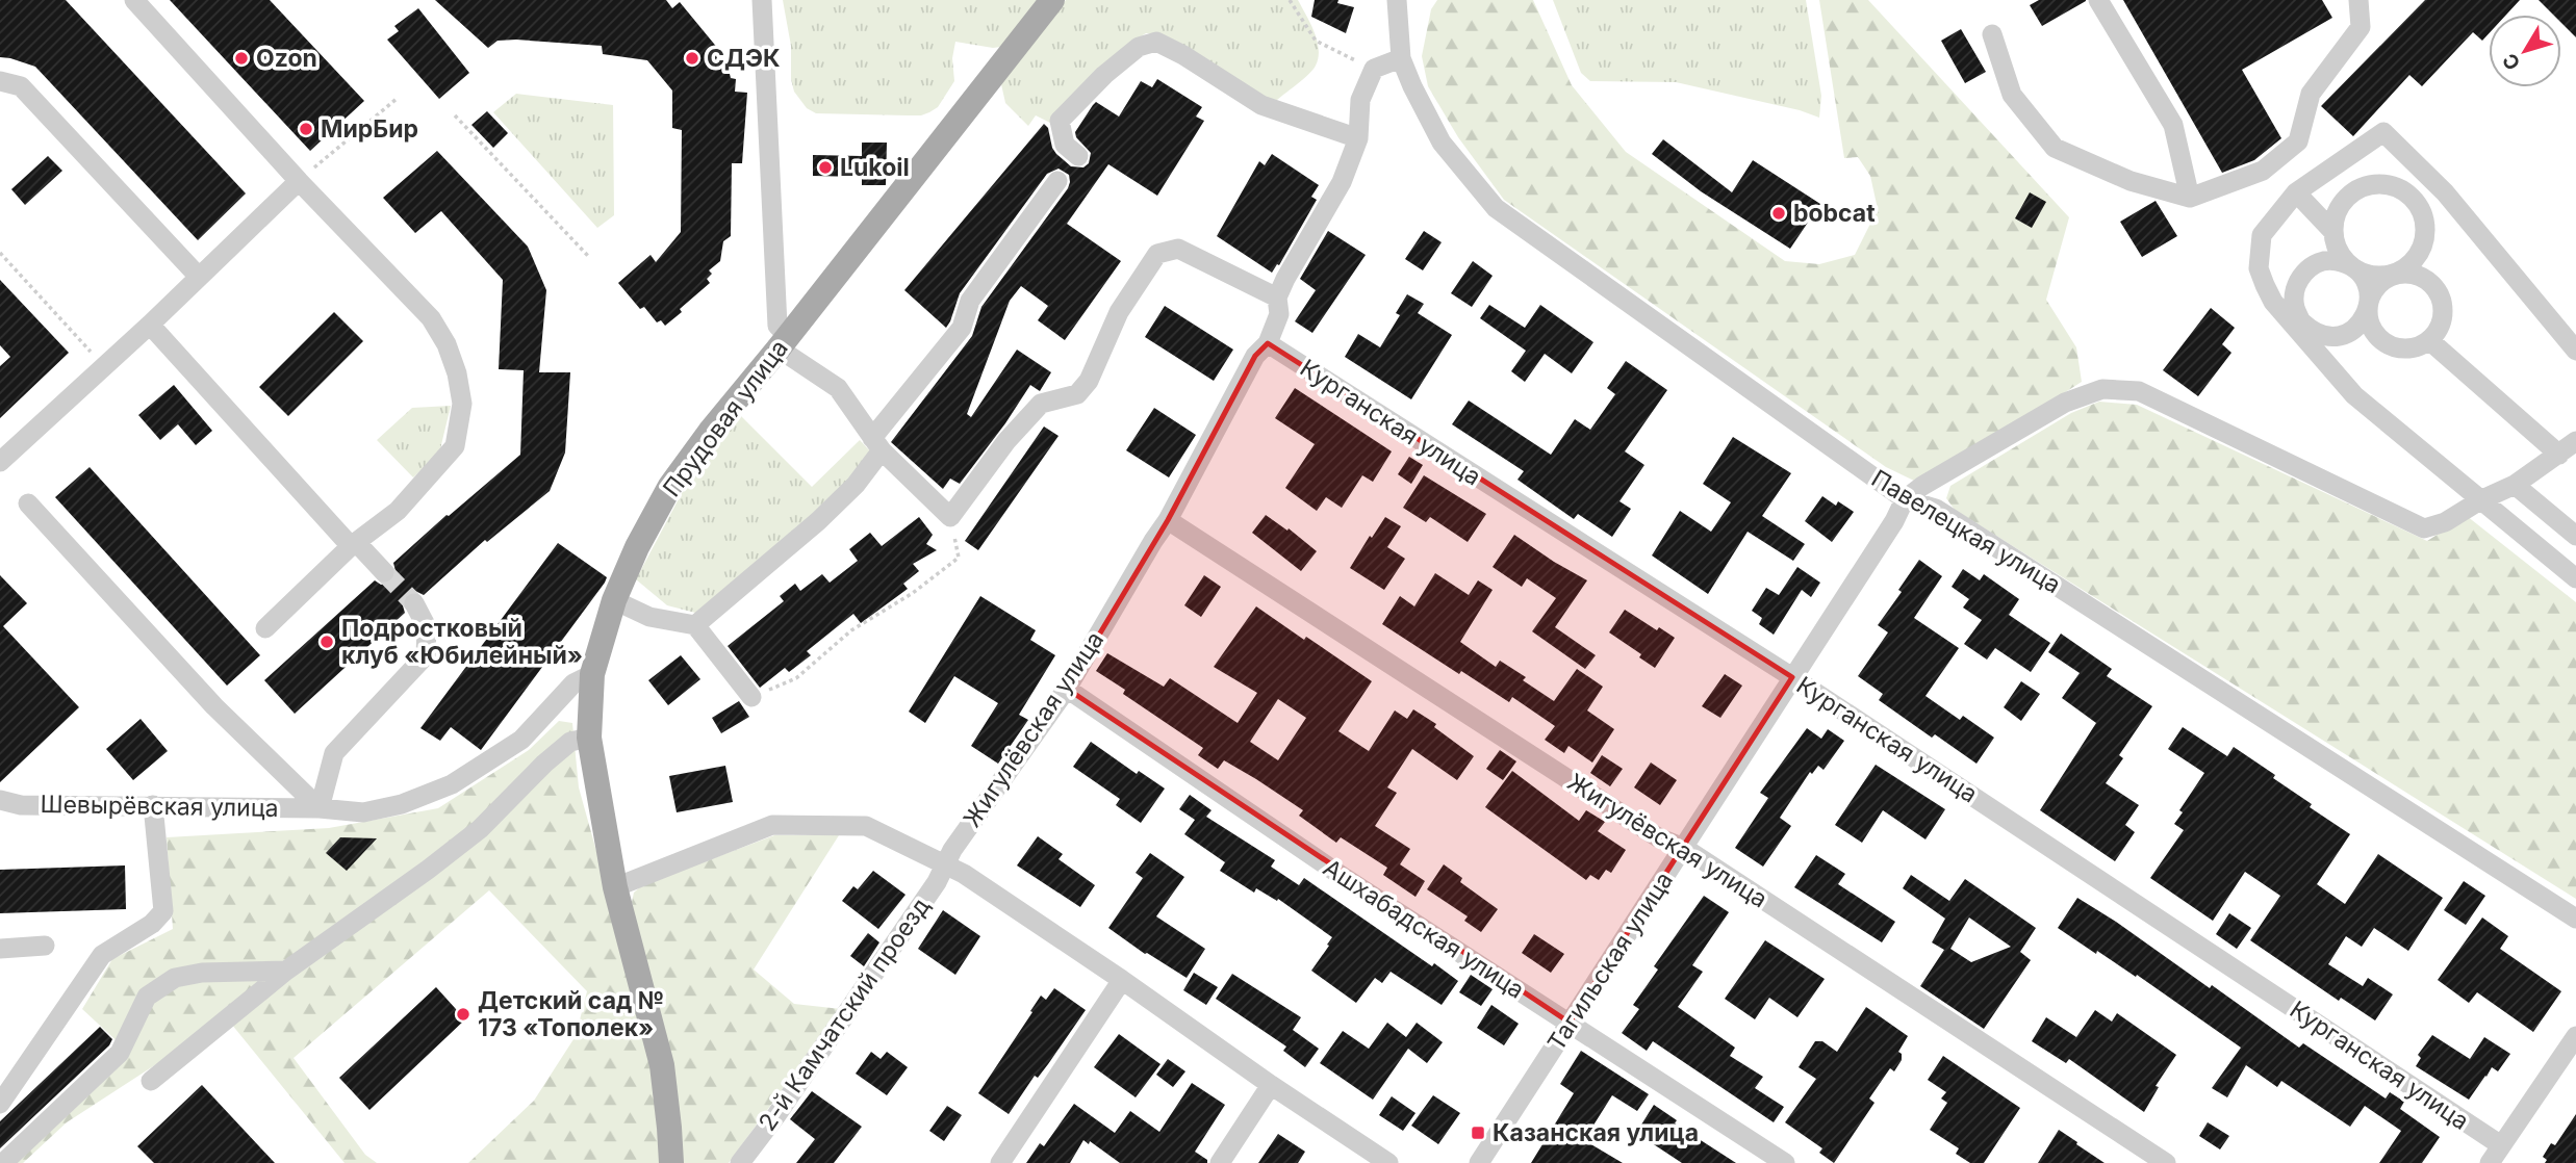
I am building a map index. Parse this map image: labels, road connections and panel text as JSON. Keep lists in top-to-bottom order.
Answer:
{
  "streets": {
    "main road": ["Прудовая улица"],
    "street": [
      "Курганская улица",
      "Павелецкая улица",
      "Жигулёвская улица",
      "Шевырёвская улица",
      "Ашхабадская улица",
      "Тагильская улица",
      "2-й Камчатский проезд"
    ]
  },
  "crossings": [
    ["Прудовая улица", "Шевырёвская улица"],
    ["Курганская улица", "Жигулёвская улица"],
    ["Курганская улица", "Тагильская улица"],
    ["Павелецкая улица", "Тагильская улица"],
    ["Жигулёвская улица", "Ашхабадская улица"],
    ["Жигулёвская улица", "Тагильская улица"],
    ["Жигулёвская улица", "2-й Камчатский проезд"],
    ["Ашхабадская улица", "Тагильская улица"]
  ],
  "places": {
    "other": [
      "Ozon",
      "СДЭК",
      "МирБир",
      "Lukoil",
      "bobcat",
      "Подростковый клуб «Юбилейный»",
      "Детский сад № 173 «Тополек»"
    ],
    "transit": ["Казанская улица"]
  },
  "north": "bottom left"
}
